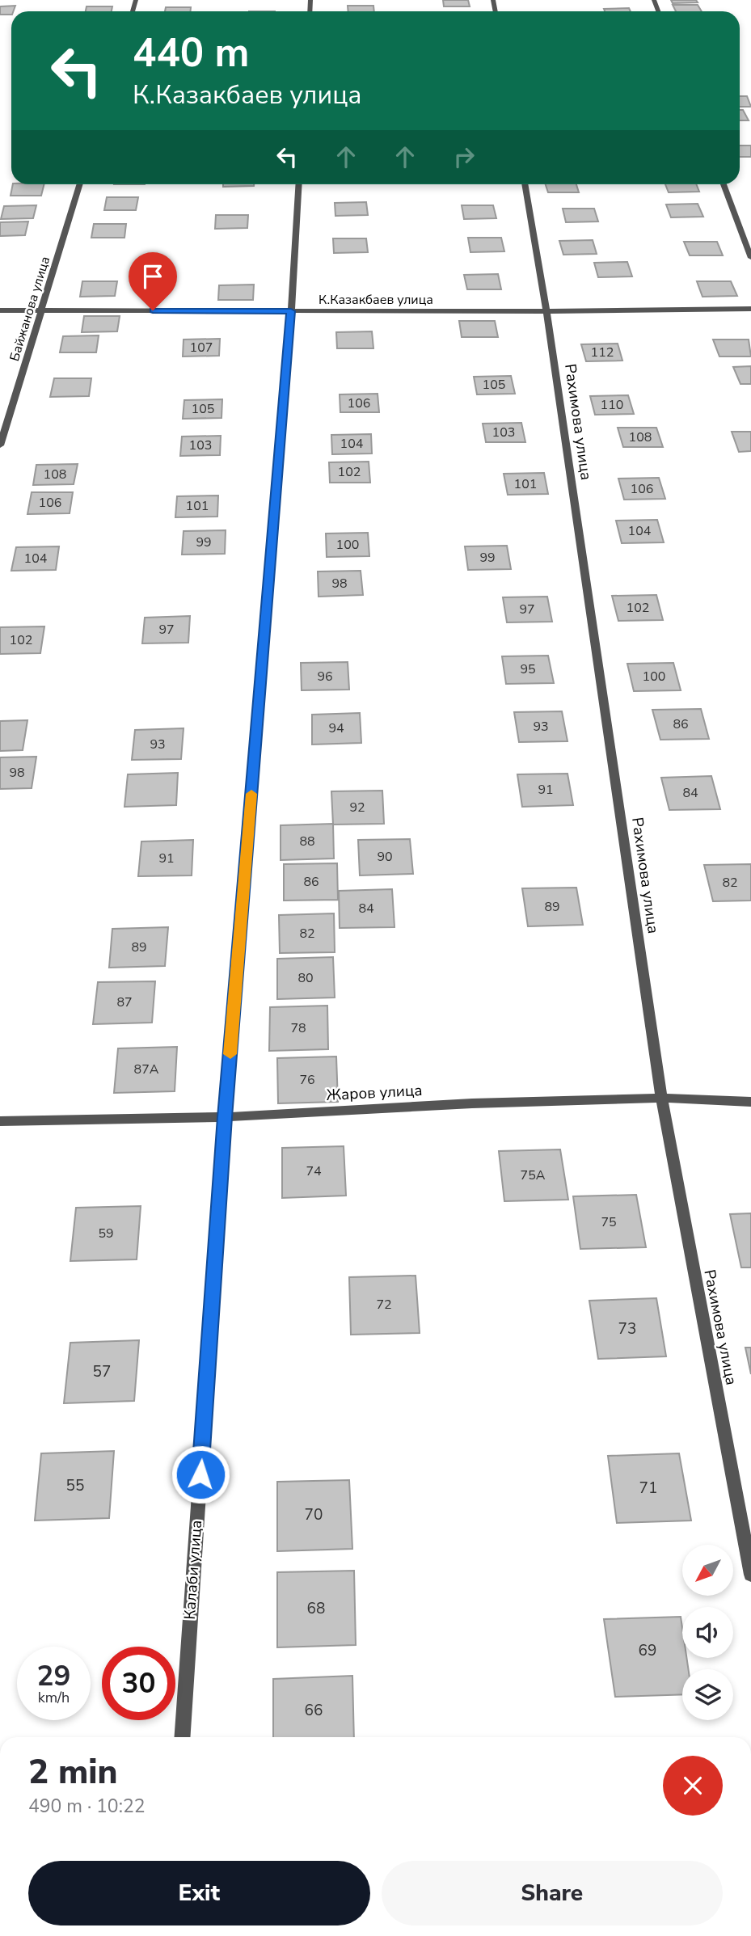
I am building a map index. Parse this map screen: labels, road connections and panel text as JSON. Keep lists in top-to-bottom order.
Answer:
{
  "streets": {
    "street": [
      "К.Казакбаев улица",
      "Байжанова улица",
      "Рахимова улица",
      "Жаров улица",
      "Калаби улица"
    ]
  },
  "crossings": [
    ["К.Казакбаев улица", "Байжанова улица"],
    ["К.Казакбаев улица", "Рахимова улица"],
    ["К.Казакбаев улица", "Калаби улица"],
    ["Рахимова улица", "Жаров улица"],
    ["Жаров улица", "Калаби улица"]
  ],
  "house_numbers": [
    "107",
    "112",
    "105",
    "106",
    "110",
    "105",
    "103",
    "108",
    "104",
    "103",
    "102",
    "108",
    "101",
    "106",
    "106",
    "101",
    "104",
    "99",
    "100",
    "99",
    "104",
    "98",
    "102",
    "97",
    "97",
    "102",
    "95",
    "96",
    "100",
    "86",
    "93",
    "94",
    "93",
    "98",
    "91",
    "84",
    "92",
    "88",
    "90",
    "91",
    "86",
    "82",
    "89",
    "84",
    "82",
    "89",
    "80",
    "87",
    "78",
    "87А",
    "76",
    "74",
    "75А",
    "75",
    "59",
    "72",
    "73",
    "57",
    "55",
    "71",
    "70",
    "68",
    "69",
    "66"
  ],
  "north": "bottom left",
  "page": {
    "turn": ["440 m", "К.Казакбаев улица"],
    "speed": "29 km/h",
    "limit": "30",
    "heading": ["2 min", "490 m · 10:22"],
    "buttons": ["Exit", "Share"]
  }
}
